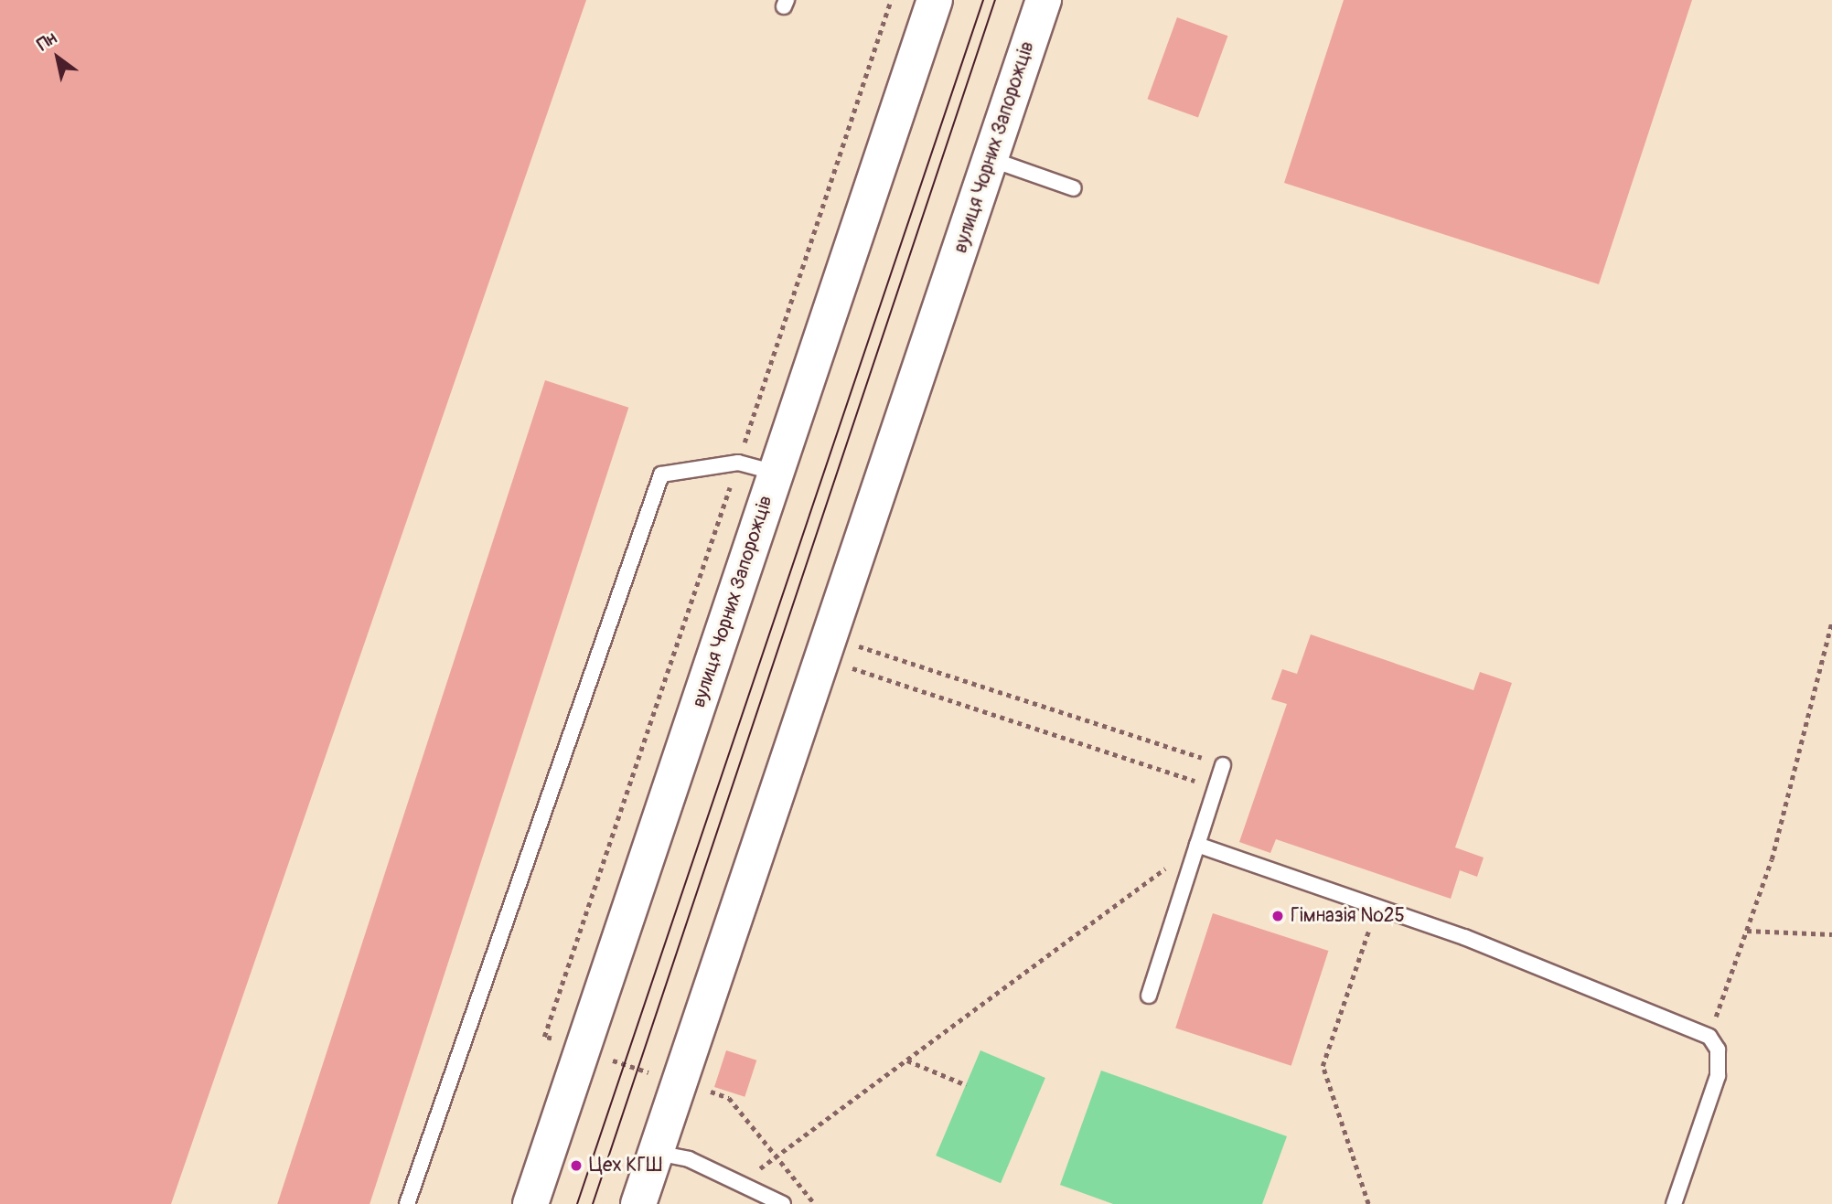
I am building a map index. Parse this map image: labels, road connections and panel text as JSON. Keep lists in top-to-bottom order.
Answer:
{
  "streets": {
    "main road": ["вулиця Чорних Запорожців"]
  },
  "places": ["Гімназія №25", "Цех КГШ"],
  "north": "top left"
}
